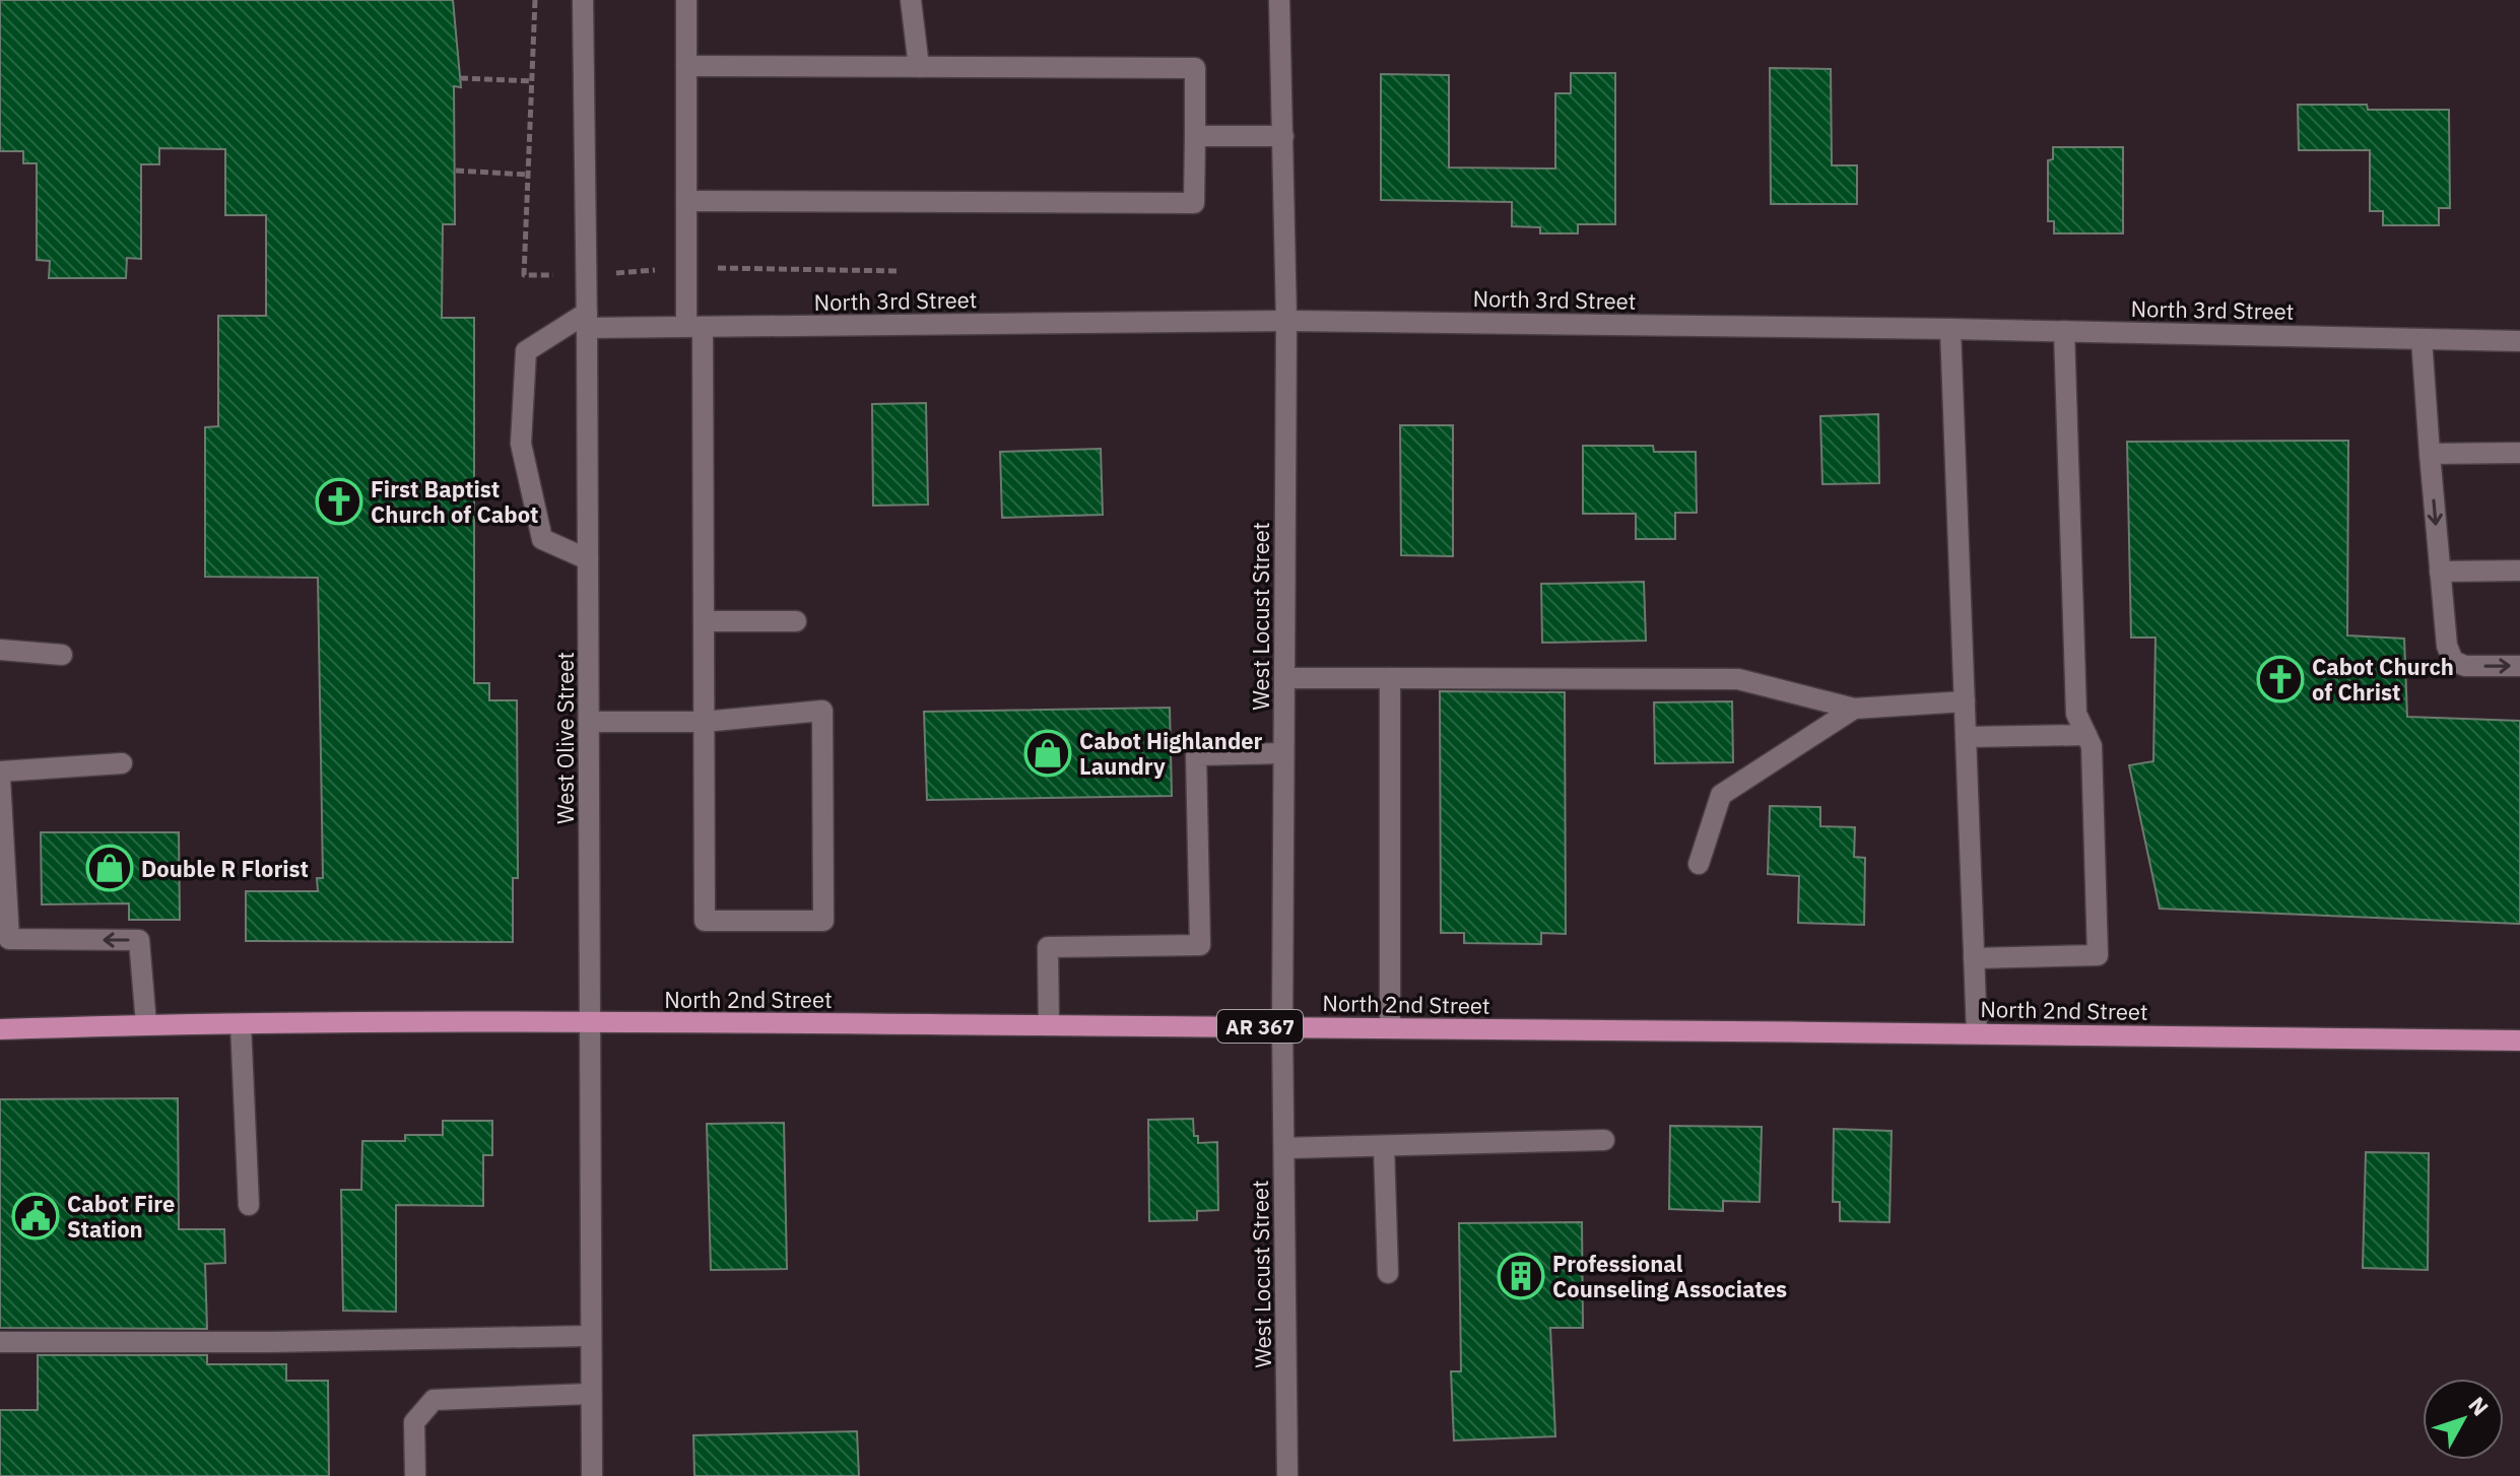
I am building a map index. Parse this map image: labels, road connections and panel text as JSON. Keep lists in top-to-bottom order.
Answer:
{
  "streets": {
    "main road": ["North 2nd Street", "AR 367"],
    "street": ["North 3rd Street", "West Locust Street", "West Olive Street"]
  },
  "crossings": [
    ["North 3rd Street", "West Locust Street"],
    ["North 3rd Street", "West Olive Street"],
    ["West Locust Street", "North 2nd Street"],
    ["West Olive Street", "North 2nd Street"]
  ],
  "places": {
    "church": ["First Baptist Church of Cabot", "Cabot Church of Christ"],
    "shop": ["Cabot Highlander Laundry", "Double R Florist"],
    "public building": ["Cabot Fire Station"],
    "building": ["Professional Counseling Associates"]
  },
  "north": "top right"
}
